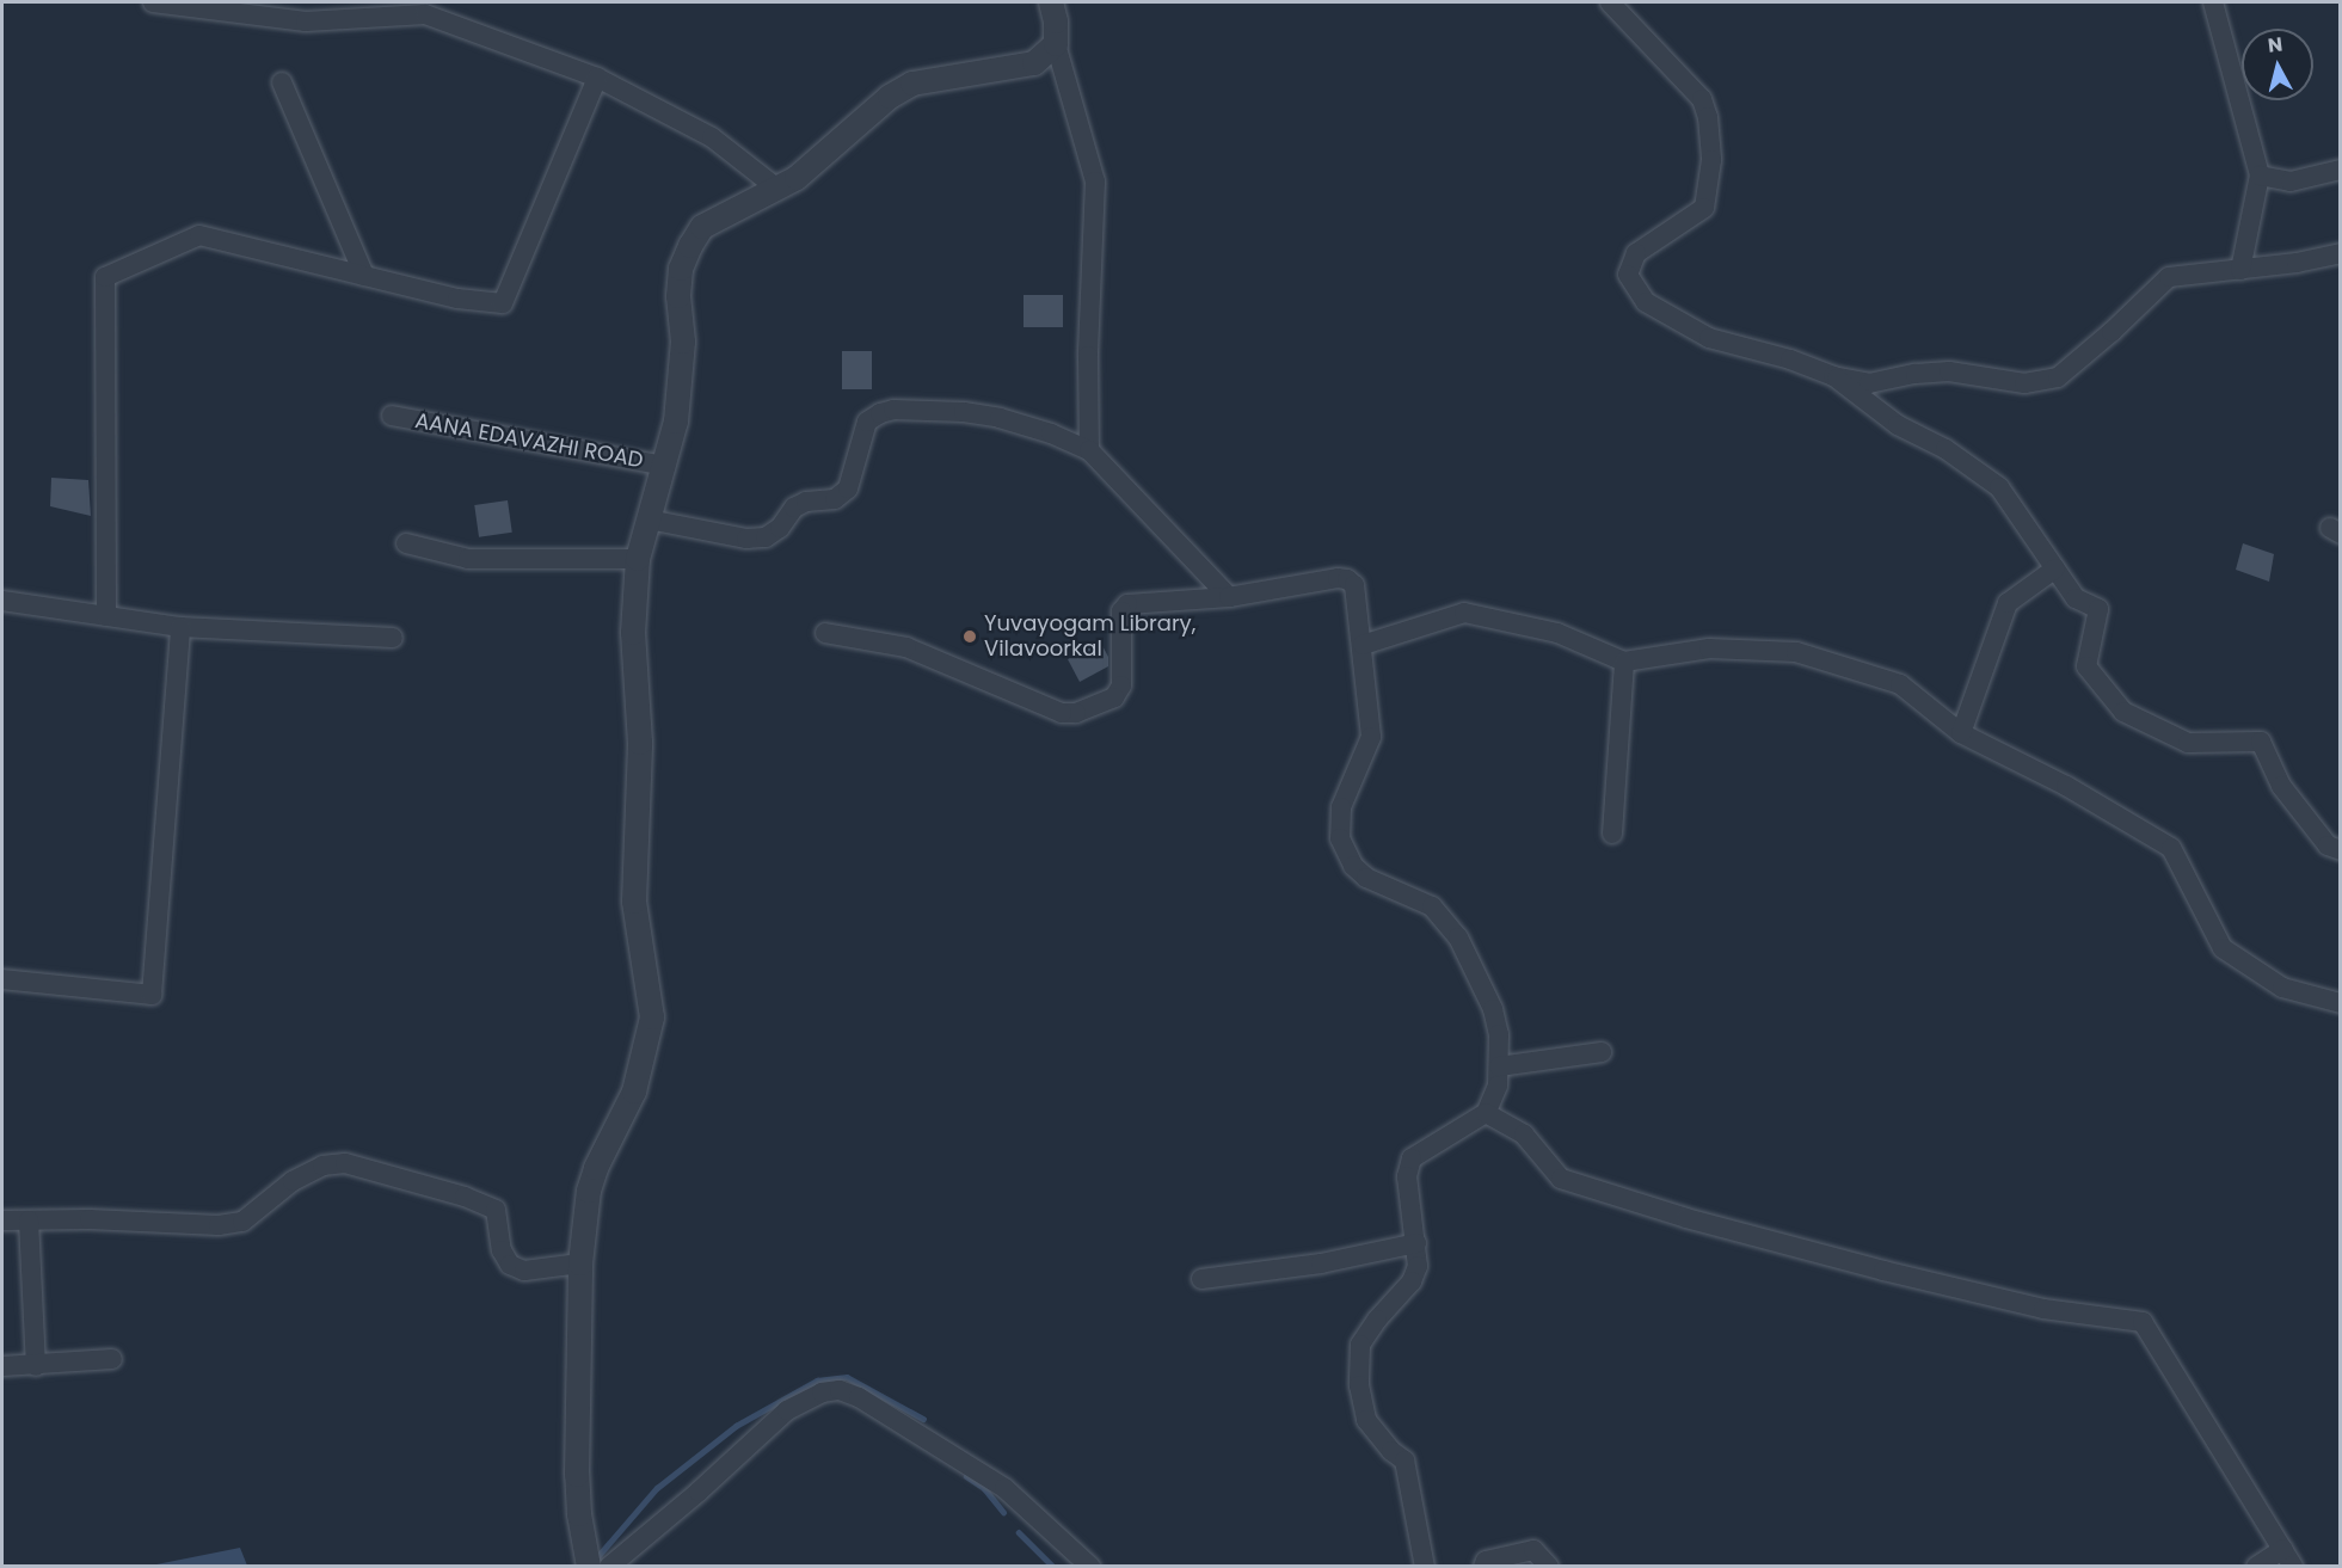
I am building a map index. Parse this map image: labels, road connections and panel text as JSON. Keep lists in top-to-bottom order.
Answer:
{
  "streets": {
    "street": ["AANA EDAVAZHI ROAD"]
  },
  "places": ["Yuvayogam Library, Vilavoorkal"],
  "north": "top"
}
